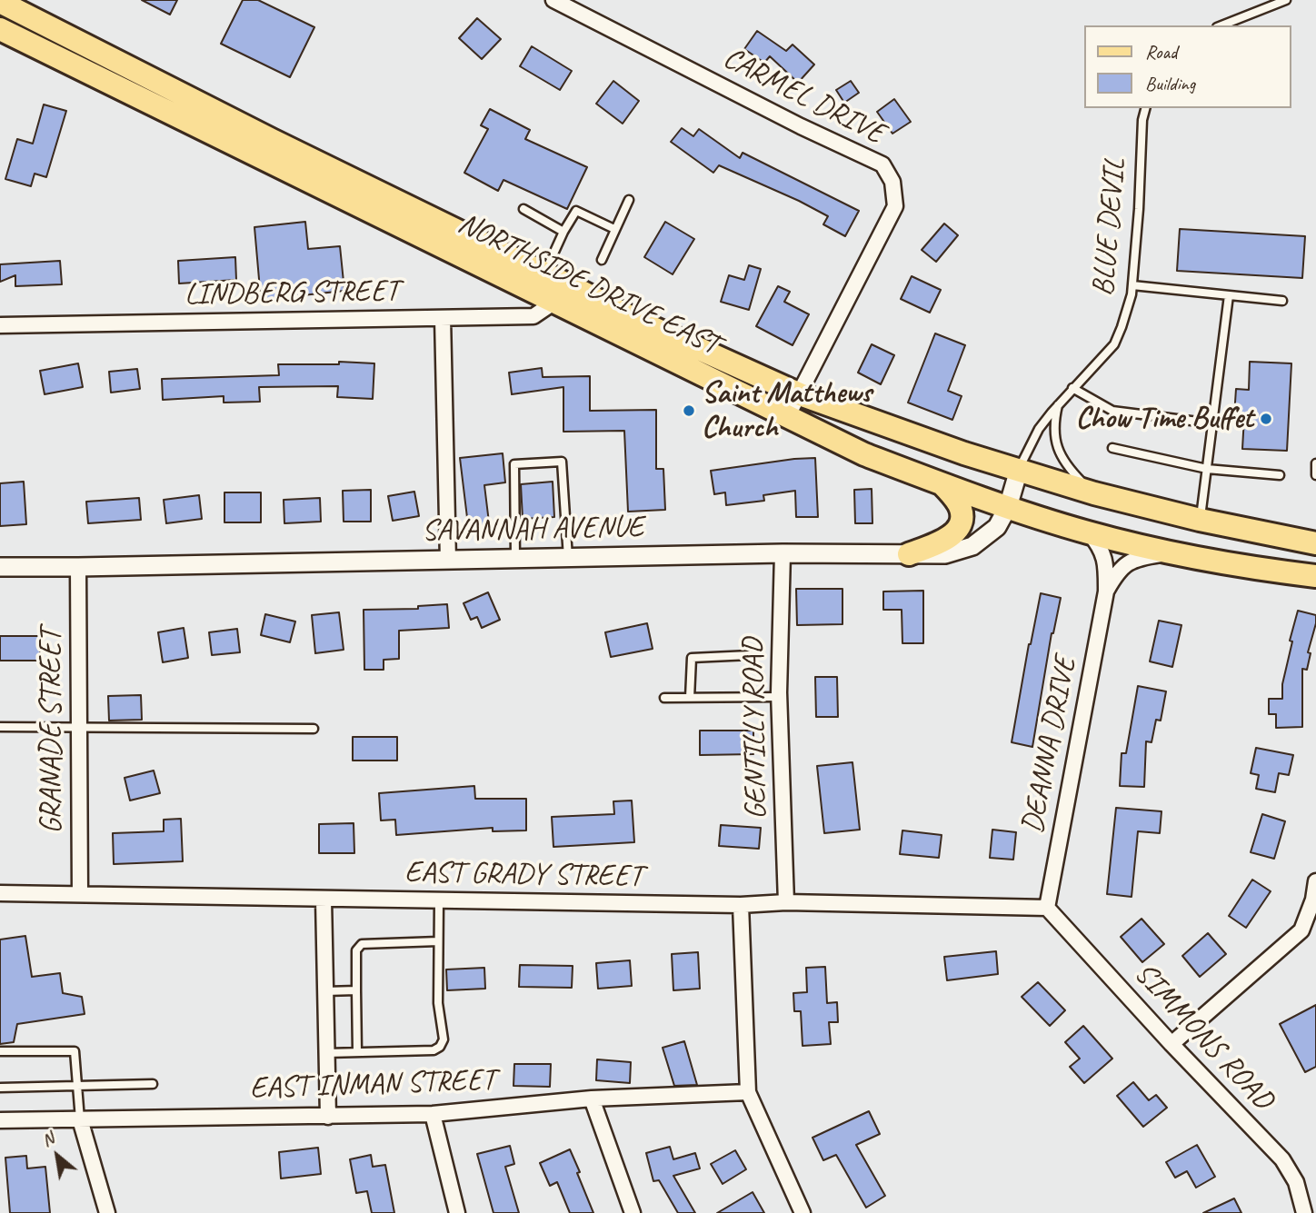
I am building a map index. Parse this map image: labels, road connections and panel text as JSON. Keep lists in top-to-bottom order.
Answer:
{
  "streets": {
    "main road": ["NORTHSIDE DRIVE EAST"],
    "street": [
      "CARMEL DRIVE",
      "LINDBERG STREET",
      "SAVANNAH AVENUE",
      "GENTILLY ROAD",
      "GRANADE STREET",
      "DEANNA DRIVE",
      "EAST GRADY STREET",
      "SIMMONS ROAD",
      "EAST INMAN STREET"
    ],
    "lane": ["BLUE DEVIL"]
  },
  "crossings": [
    ["CARMEL DRIVE", "NORTHSIDE DRIVE EAST"],
    ["BLUE DEVIL", "NORTHSIDE DRIVE EAST"],
    ["BLUE DEVIL", "SAVANNAH AVENUE"],
    ["NORTHSIDE DRIVE EAST", "LINDBERG STREET"],
    ["NORTHSIDE DRIVE EAST", "SAVANNAH AVENUE"],
    ["NORTHSIDE DRIVE EAST", "DEANNA DRIVE"],
    ["SAVANNAH AVENUE", "GENTILLY ROAD"],
    ["SAVANNAH AVENUE", "GRANADE STREET"],
    ["GENTILLY ROAD", "EAST GRADY STREET"],
    ["GRANADE STREET", "EAST GRADY STREET"],
    ["DEANNA DRIVE", "EAST GRADY STREET"],
    ["DEANNA DRIVE", "SIMMONS ROAD"],
    ["EAST GRADY STREET", "SIMMONS ROAD"]
  ],
  "places": ["Saint Matthews Church", "Chow Time Buffet"],
  "legend": ["Road", "Building"],
  "north": "top left"
}
